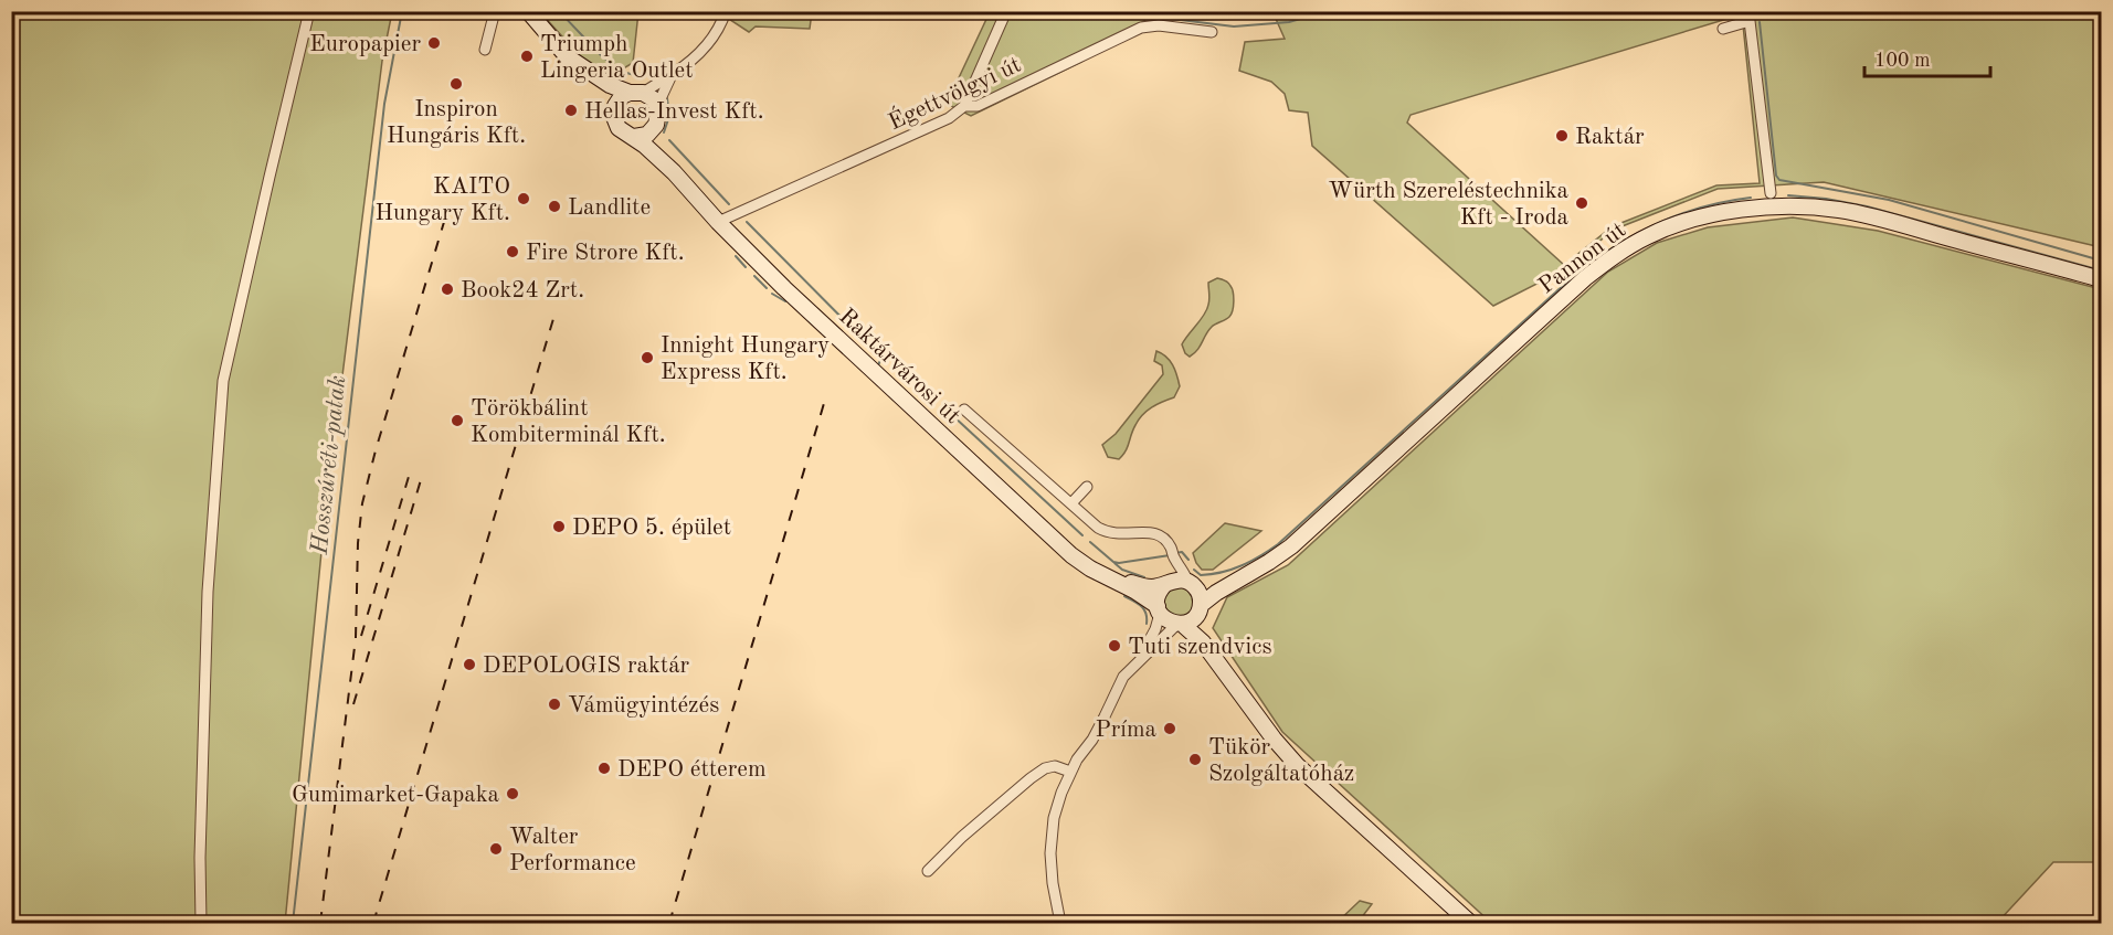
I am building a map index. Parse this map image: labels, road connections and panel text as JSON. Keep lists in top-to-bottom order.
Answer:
{
  "streets": {
    "main road": ["Pannon út", "Raktárvárosi út"],
    "street": ["Égettvölgyi út"]
  },
  "crossings": [
    ["Égettvölgyi út", "Raktárvárosi út"],
    ["Pannon út", "Raktárvárosi út"]
  ],
  "water": ["Hosszúréti-patak"],
  "places": [
    "Europapier",
    "Triumph Lingeria Outlet",
    "Inspiron Hungáris Kft.",
    "Hellas-Invest Kft.",
    "Raktár",
    "KAITO Hungary Kft.",
    "Würth Szereléstechnika Kft - Iroda",
    "Landlite",
    "Fire Strore Kft.",
    "Book24 Zrt.",
    "Innight Hungary Express Kft.",
    "Törökbálint Kombiterminál Kft.",
    "DEPO 5. épület",
    "Tuti szendvics",
    "DEPOLOGIS raktár",
    "Vámügyintézés",
    "Príma",
    "Tükör Szolgáltatóház",
    "DEPO étterem",
    "Gumimarket-Gapaka",
    "Walter Performance"
  ],
  "scale_bar": "100 m"
}
